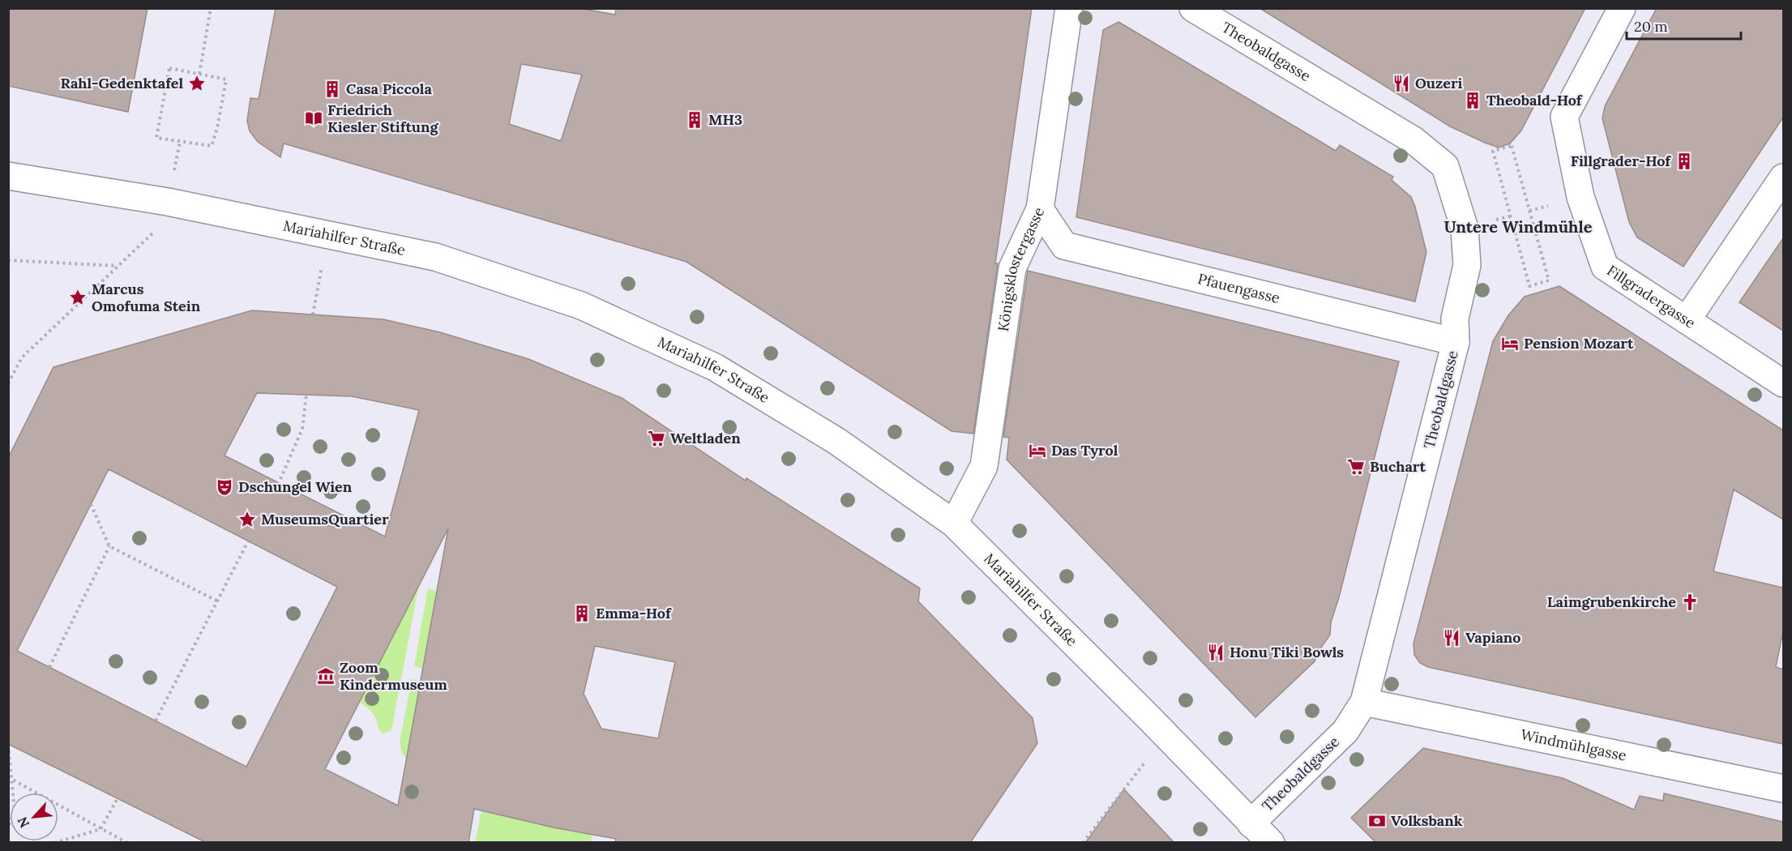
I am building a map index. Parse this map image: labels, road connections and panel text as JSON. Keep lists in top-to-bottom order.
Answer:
{
  "streets": {
    "street": [
      "Theobaldgasse",
      "Mariahilfer Straße",
      "Königsklostergasse",
      "Pfauengasse",
      "Fillgradergasse",
      "Windmühlgasse"
    ]
  },
  "crossings": [
    ["Theobaldgasse", "Mariahilfer Straße"],
    ["Theobaldgasse", "Pfauengasse"],
    ["Theobaldgasse", "Windmühlgasse"],
    ["Mariahilfer Straße", "Königsklostergasse"],
    ["Königsklostergasse", "Pfauengasse"]
  ],
  "districts": ["Untere Windmühle"],
  "places": {
    "place": ["Rahl-Gedenktafel", "Marcus Omofuma Stein", "MuseumsQuartier"],
    "restaurant": ["Ouzeri", "Vapiano", "Honu Tiki Bowls"],
    "building": [
      "Casa Piccola",
      "Theobald-Hof",
      "MH3",
      "Fillgrader-Hof",
      "Emma-Hof"
    ],
    "library": ["Friedrich Kiesler Stiftung"],
    "hotel": ["Pension Mozart", "Das Tyrol"],
    "supermarket": ["Weltladen", "Buchart"],
    "theatre": ["Dschungel Wien"],
    "church": ["Laimgrubenkirche"],
    "museum": ["Zoom Kindermuseum"],
    "bank": ["Volksbank"]
  },
  "scale_bar": "20 m",
  "north": "bottom left"
}
